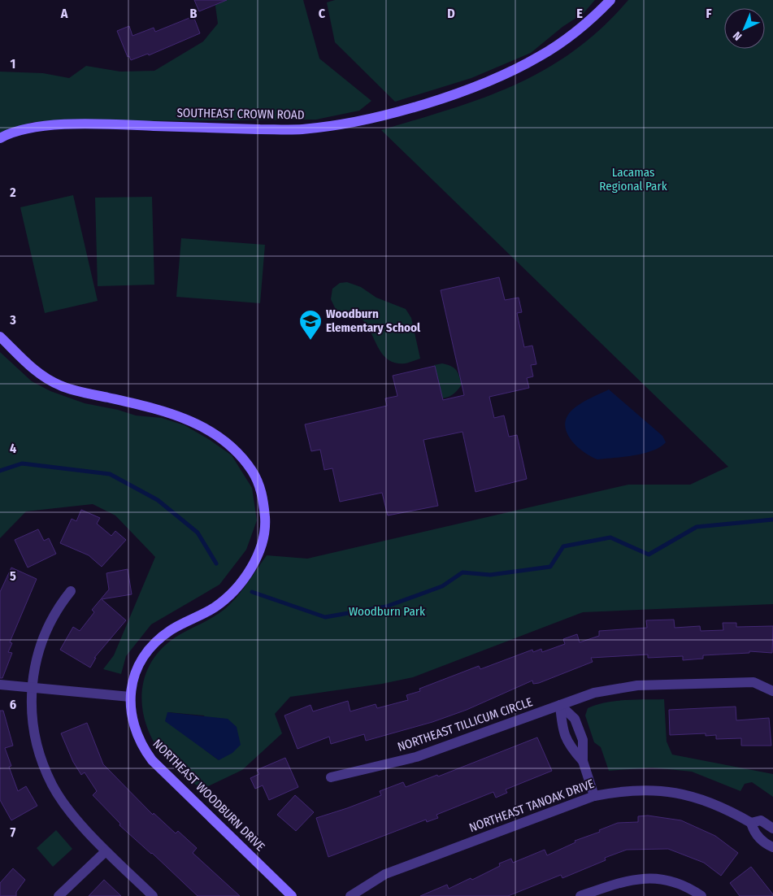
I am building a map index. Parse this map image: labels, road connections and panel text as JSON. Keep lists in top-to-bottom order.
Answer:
{
  "streets": {
    "street": [
      "SOUTHEAST CROWN ROAD",
      "NORTHEAST TILLICUM CIRCLE",
      "NORTHEAST WOODBURN DRIVE",
      "NORTHEAST TANOAK DRIVE"
    ]
  },
  "parks": ["Lacamas Regional Park", "Woodburn Park"],
  "places": {
    "school or university": ["Woodburn Elementary School"]
  },
  "north": "bottom left",
  "grid": {
    "columns": [
      "A",
      "B",
      "C",
      "D",
      "E",
      "F"
    ],
    "rows": [
      "1",
      "2",
      "3",
      "4",
      "5",
      "6",
      "7"
    ]
  }
}
